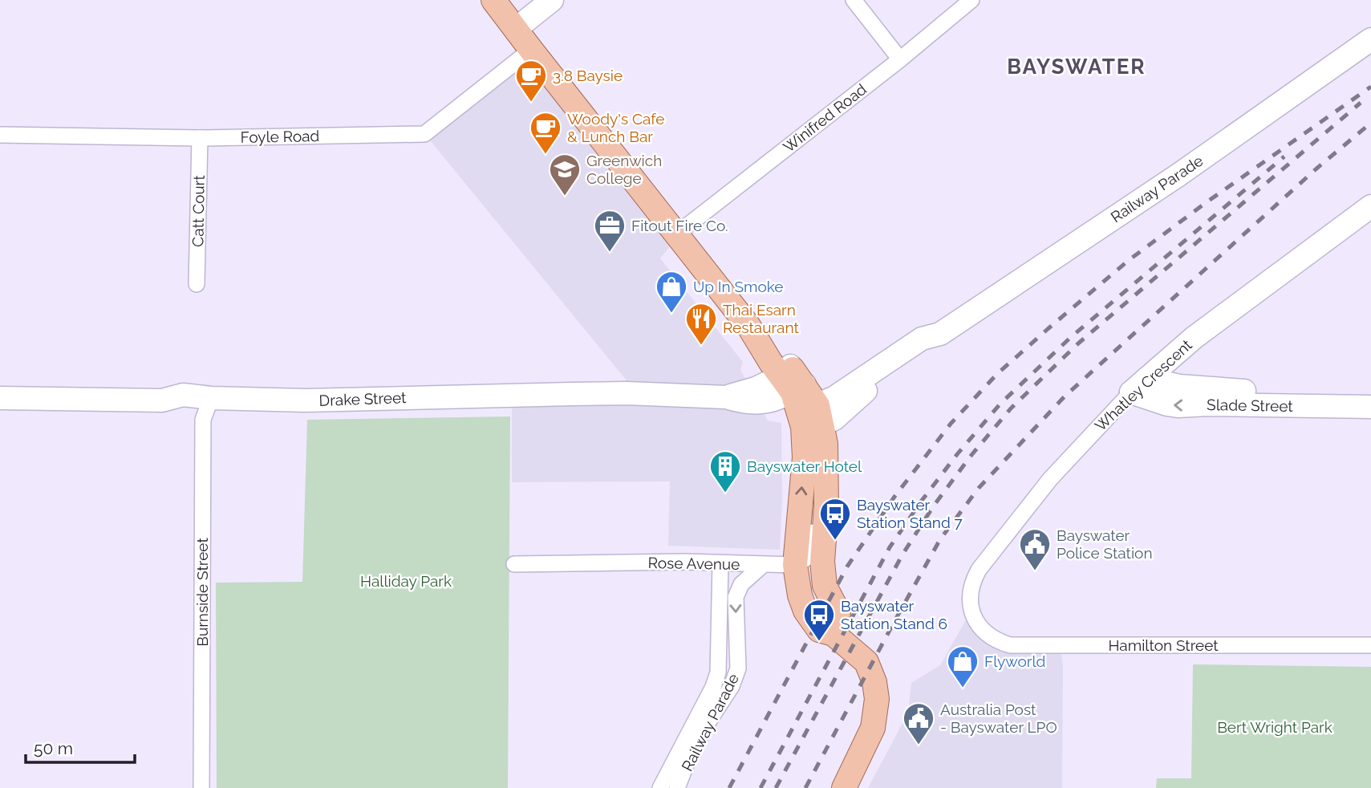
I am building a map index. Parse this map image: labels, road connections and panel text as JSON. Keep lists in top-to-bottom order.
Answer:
{
  "streets": {
    "street": [
      "Winifred Road",
      "Foyle Road",
      "Railway Parade",
      "Catt Court",
      "Whatley Crescent",
      "Drake Street",
      "Slade Street",
      "Rose Avenue",
      "Burnside Street",
      "Hamilton Street"
    ]
  },
  "crossings": [
    ["Foyle Road", "Catt Court"],
    ["Railway Parade", "Drake Street"],
    ["Railway Parade", "Rose Avenue"],
    ["Whatley Crescent", "Slade Street"],
    ["Whatley Crescent", "Hamilton Street"],
    ["Drake Street", "Burnside Street"]
  ],
  "districts": ["BAYSWATER"],
  "parks": ["Halliday Park", "Bert Wright Park"],
  "places": {
    "cafe": ["3.8 Baysie", "Woody's Cafe & Lunch Bar"],
    "school or university": ["Greenwich College"],
    "office": ["Fitout Fire Co."],
    "shop": ["Up In Smoke", "Flyworld"],
    "restaurant": ["Thai Esarn Restaurant"],
    "building": ["Bayswater Hotel"],
    "bus stop": ["Bayswater Station Stand 7", "Bayswater Station Stand 6"],
    "public building": ["Bayswater Police Station", "Australia Post - Bayswater LPO"]
  },
  "scale_bar": "50 m"
}
